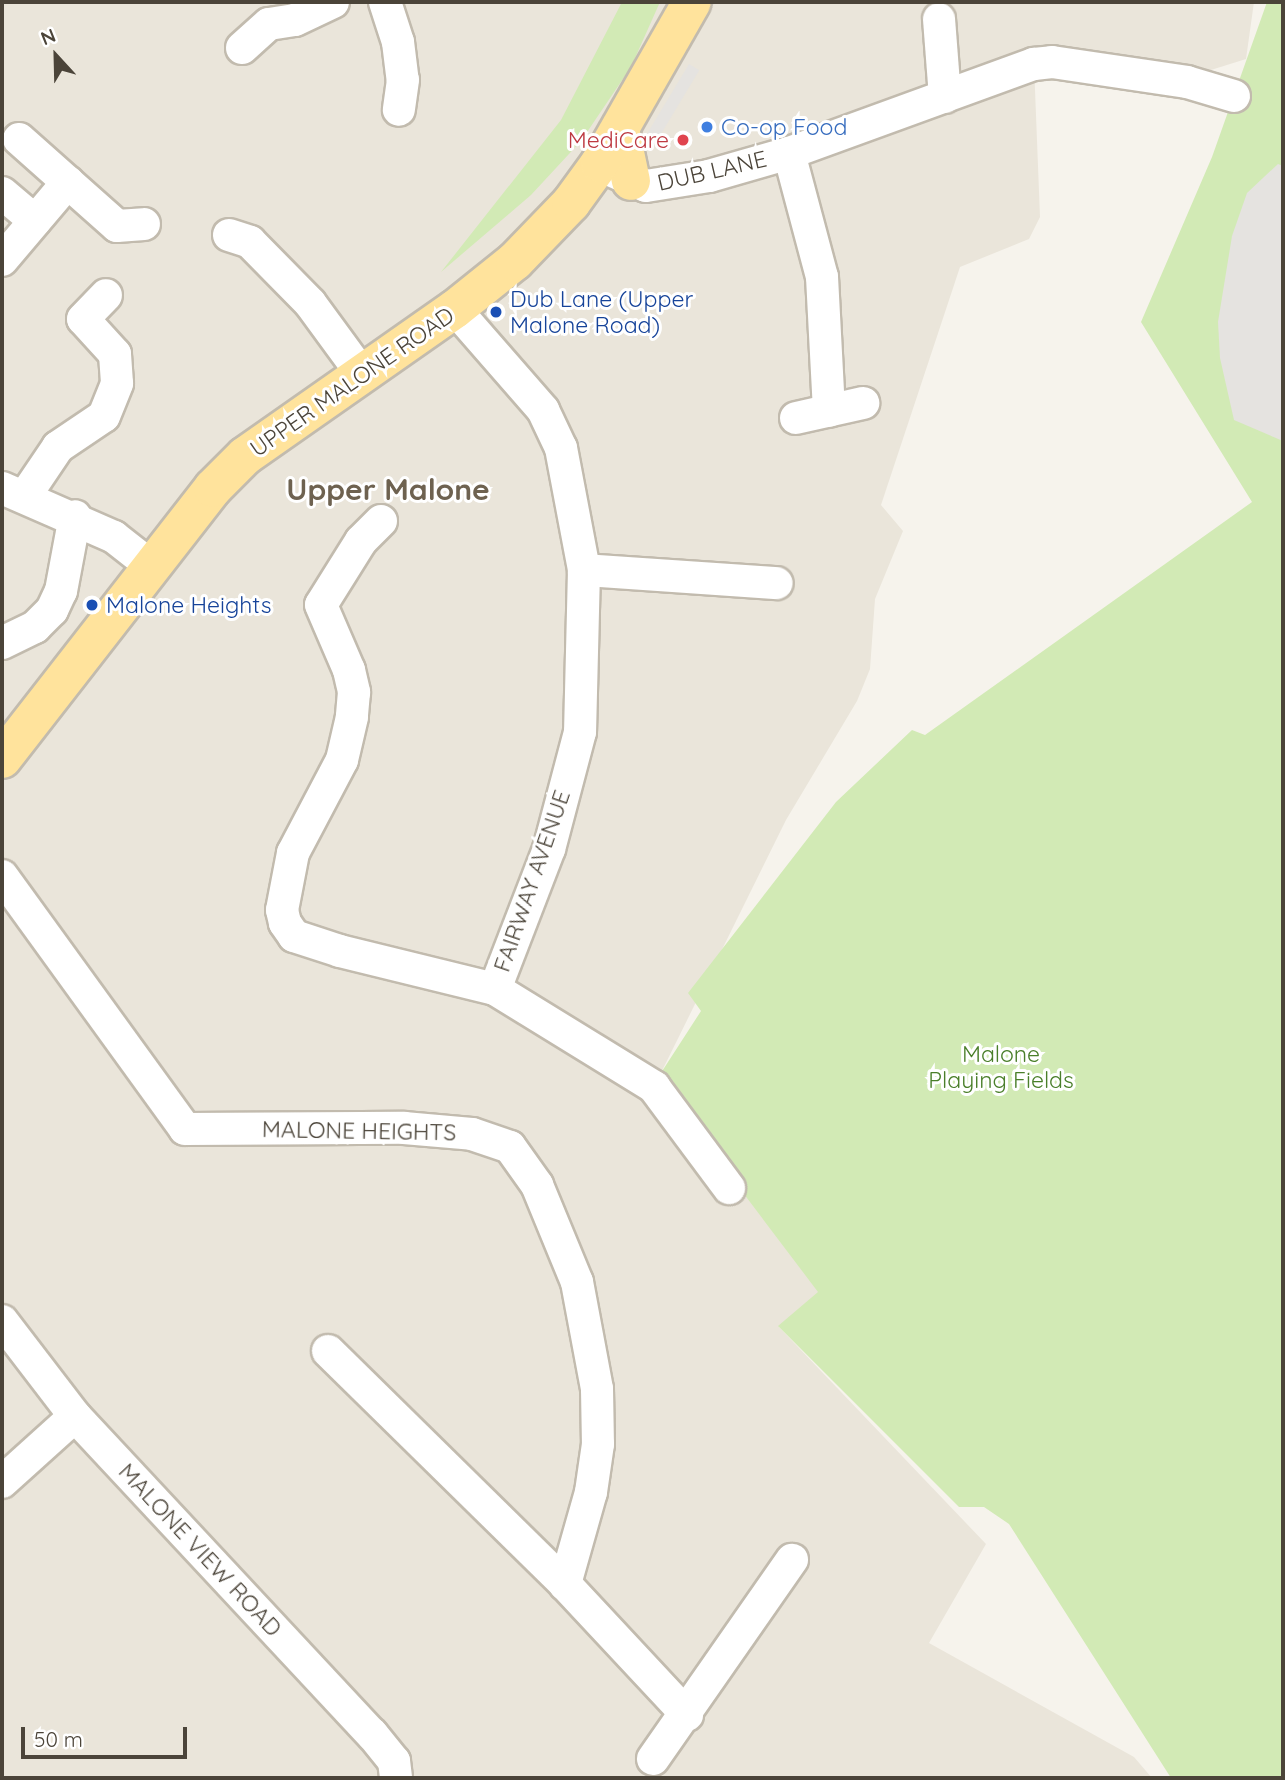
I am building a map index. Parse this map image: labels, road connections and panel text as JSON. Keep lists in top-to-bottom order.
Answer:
{
  "streets": {
    "main road": ["UPPER MALONE ROAD"],
    "street": [
      "DUB LANE",
      "FAIRWAY AVENUE",
      "MALONE HEIGHTS",
      "MALONE VIEW ROAD"
    ]
  },
  "crossings": [
    ["DUB LANE", "UPPER MALONE ROAD"],
    ["UPPER MALONE ROAD", "FAIRWAY AVENUE"]
  ],
  "districts": ["Upper Malone"],
  "parks": ["Malone Playing Fields"],
  "places": [
    "Co-op Food",
    "MediCare",
    "Dub Lane (Upper Malone Road)",
    "Malone Heights"
  ],
  "scale_bar": "50 m",
  "north": "top"
}
